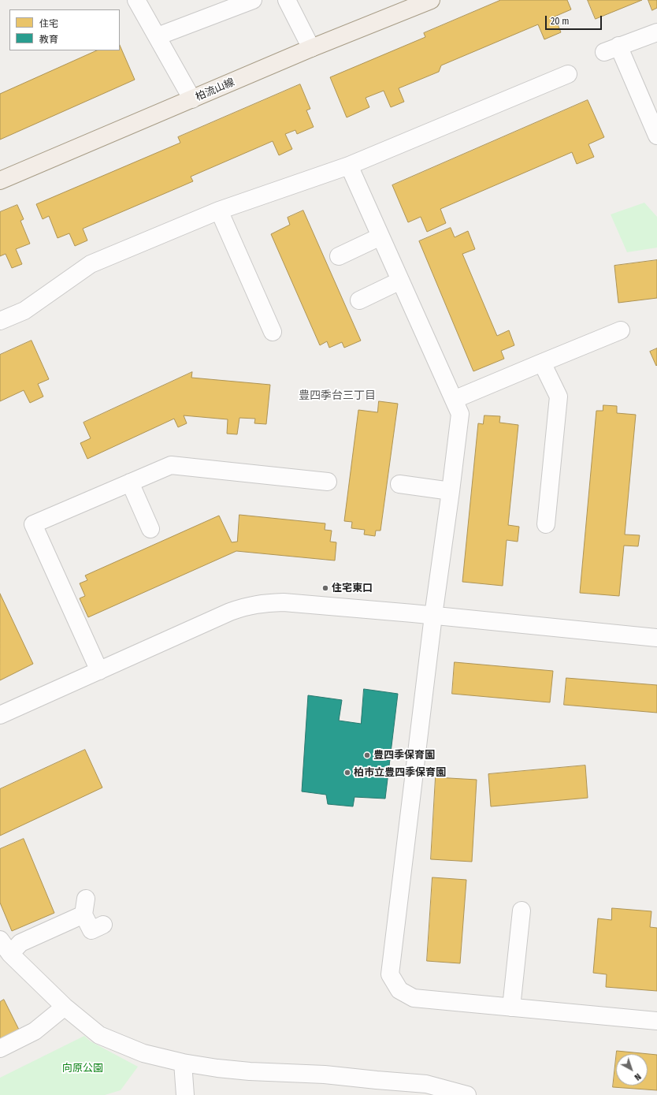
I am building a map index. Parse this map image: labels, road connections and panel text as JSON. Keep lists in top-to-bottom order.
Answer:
{
  "streets": {
    "main road": ["柏流山線"]
  },
  "districts": ["豊四季台三丁目"],
  "parks": ["向原公園"],
  "places": ["住宅東口", "豊四季保育園", "柏市立豊四季保育園"],
  "legend": ["住宅", "教育"],
  "scale_bar": "20 m",
  "north": "bottom right"
}
